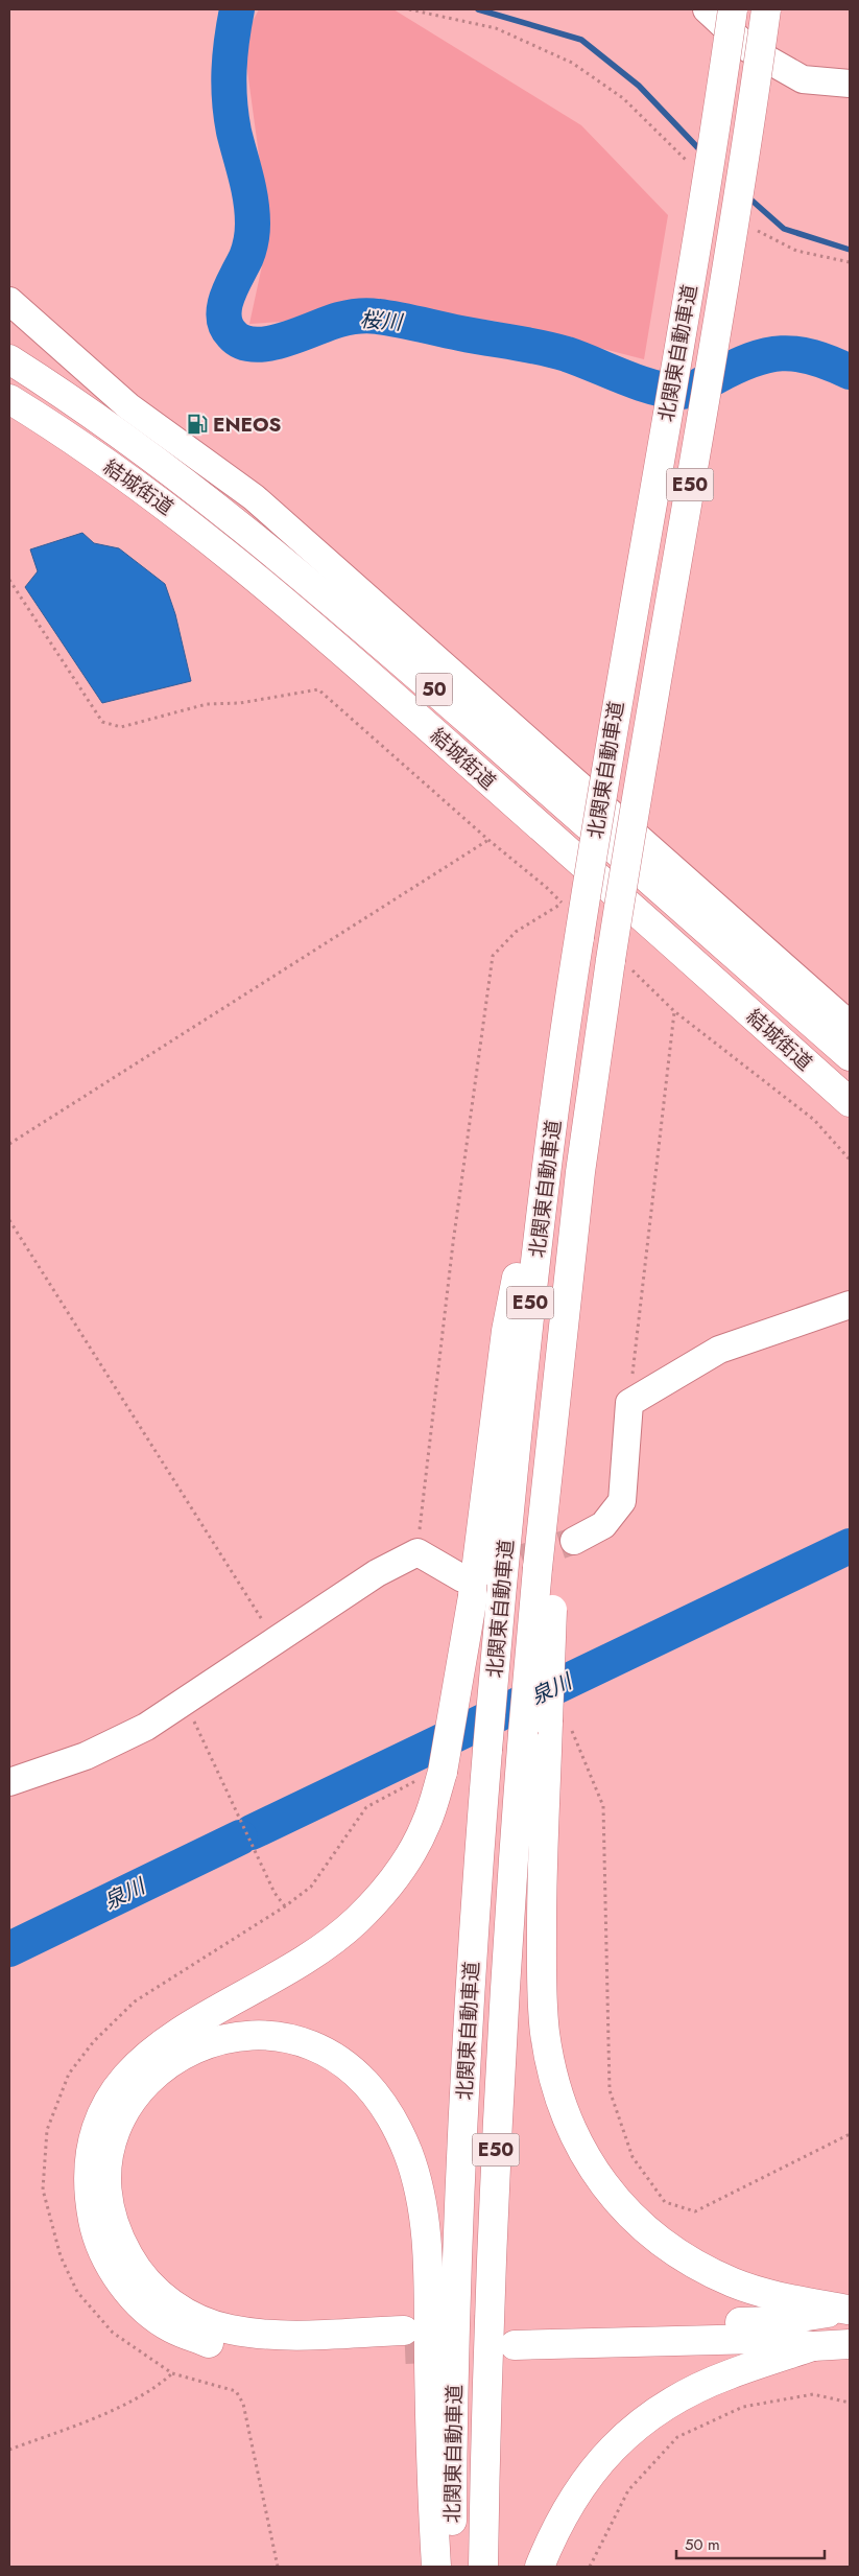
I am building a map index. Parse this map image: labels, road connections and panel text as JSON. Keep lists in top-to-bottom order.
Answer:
{
  "streets": {
    "highway": [
      "北関東自動車道",
      "E50",
      "結城街道",
      "50"
    ]
  },
  "water": ["桜川", "泉川"],
  "places": {
    "fuel station": ["ENEOS"]
  },
  "scale_bar": "50 m"
}
